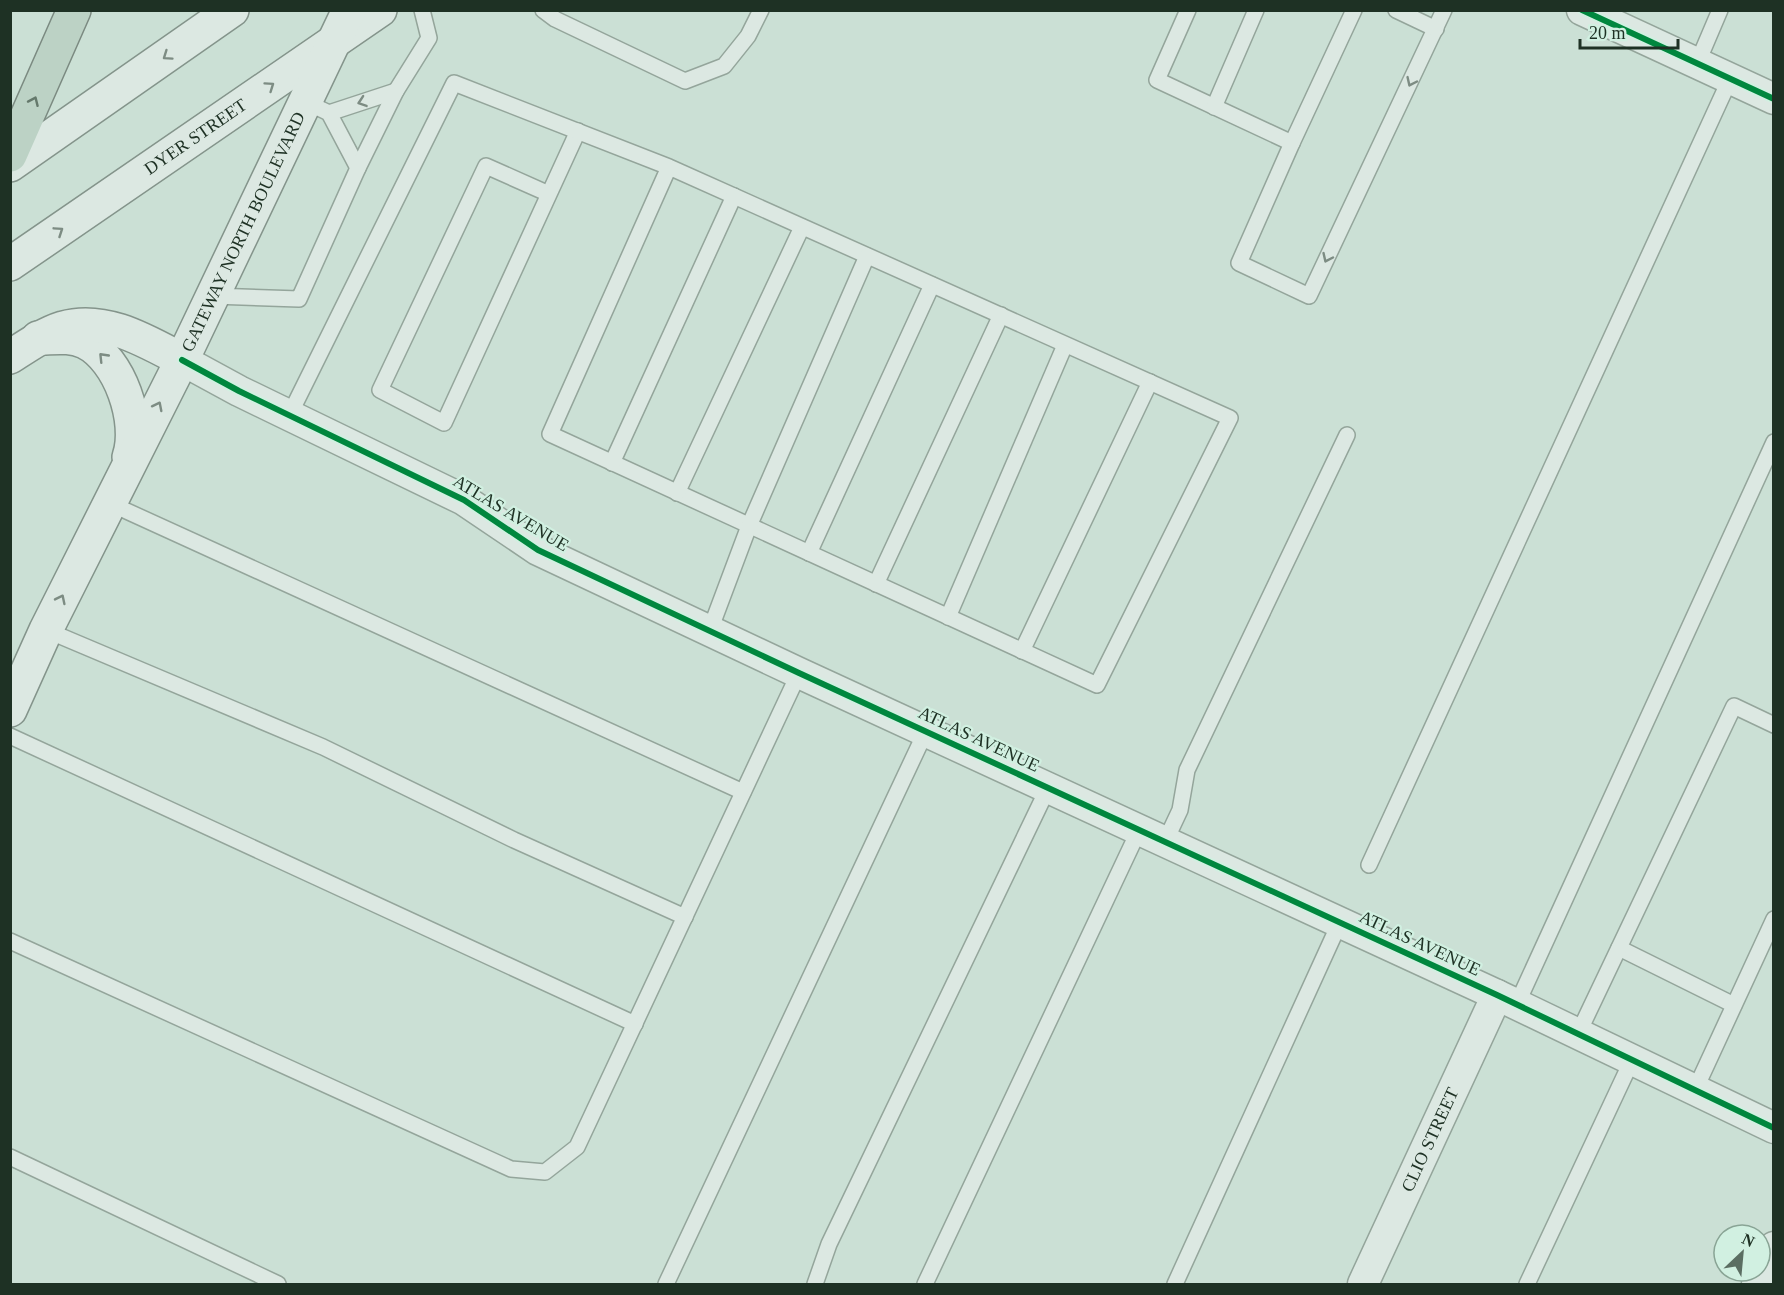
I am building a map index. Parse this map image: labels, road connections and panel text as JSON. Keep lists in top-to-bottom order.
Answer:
{
  "streets": {
    "main road": ["DYER STREET", "GATEWAY NORTH BOULEVARD"],
    "street": ["ATLAS AVENUE", "CLIO STREET"]
  },
  "crossings": [
    ["DYER STREET", "GATEWAY NORTH BOULEVARD"],
    ["GATEWAY NORTH BOULEVARD", "ATLAS AVENUE"],
    ["ATLAS AVENUE", "CLIO STREET"]
  ],
  "scale_bar": "20 m",
  "north": "top right"
}
